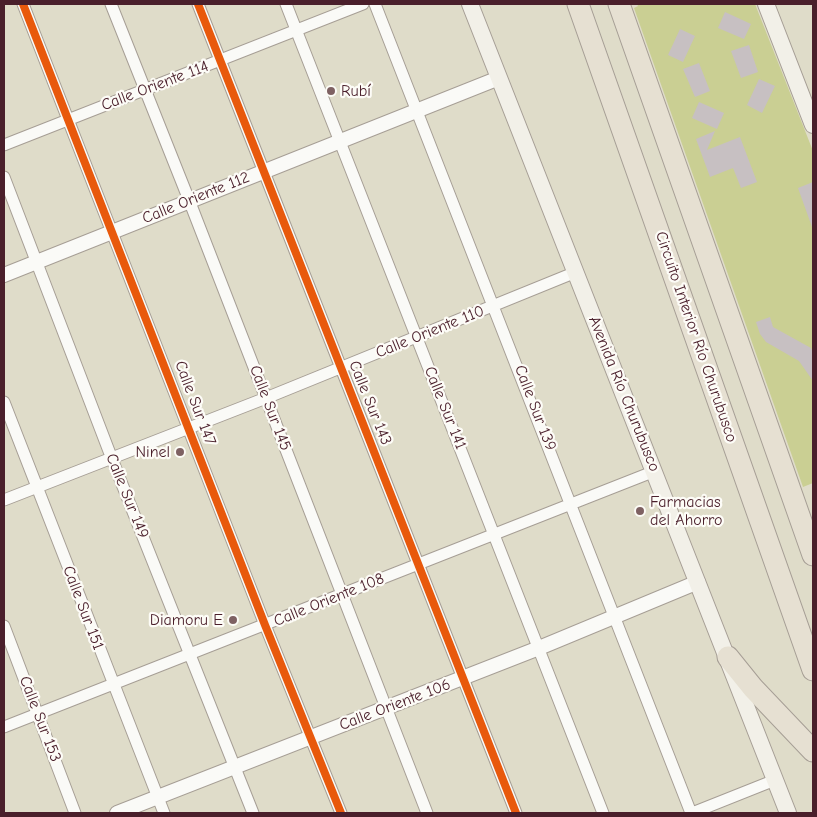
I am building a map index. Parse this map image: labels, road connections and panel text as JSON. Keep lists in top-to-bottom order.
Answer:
{
  "streets": {
    "highway": ["Circuito Interior Río Churubusco"],
    "main road": ["Avenida Río Churubusco"],
    "street": [
      "Calle Oriente 114",
      "Calle Oriente 112",
      "Calle Oriente 110",
      "Calle Sur 147",
      "Calle Sur 143",
      "Calle Sur 145",
      "Calle Sur 141",
      "Calle Sur 139",
      "Calle Sur 149",
      "Calle Oriente 108",
      "Calle Sur 151",
      "Calle Oriente 106",
      "Calle Sur 153"
    ]
  },
  "crossings": [
    ["Calle Oriente 114", "Calle Sur 147"],
    ["Calle Oriente 114", "Calle Sur 143"],
    ["Calle Oriente 114", "Calle Sur 145"],
    ["Calle Oriente 114", "Calle Sur 141"],
    ["Calle Oriente 112", "Avenida Río Churubusco"],
    ["Calle Oriente 112", "Calle Sur 147"],
    ["Calle Oriente 112", "Calle Sur 143"],
    ["Calle Oriente 112", "Calle Sur 145"],
    ["Calle Oriente 112", "Calle Sur 141"],
    ["Calle Oriente 112", "Calle Sur 139"],
    ["Calle Oriente 112", "Calle Sur 149"],
    ["Calle Oriente 110", "Avenida Río Churubusco"],
    ["Calle Oriente 110", "Calle Sur 147"],
    ["Calle Oriente 110", "Calle Sur 143"],
    ["Calle Oriente 110", "Calle Sur 145"],
    ["Calle Oriente 110", "Calle Sur 141"],
    ["Calle Oriente 110", "Calle Sur 139"],
    ["Calle Oriente 110", "Calle Sur 149"],
    ["Calle Oriente 110", "Calle Sur 151"],
    ["Avenida Río Churubusco", "Calle Oriente 108"],
    ["Avenida Río Churubusco", "Calle Oriente 106"],
    ["Calle Sur 147", "Calle Oriente 108"],
    ["Calle Sur 147", "Calle Oriente 106"],
    ["Calle Sur 143", "Calle Oriente 108"],
    ["Calle Sur 143", "Calle Oriente 106"],
    ["Calle Sur 145", "Calle Oriente 108"],
    ["Calle Sur 145", "Calle Oriente 106"],
    ["Calle Sur 141", "Calle Oriente 108"],
    ["Calle Sur 141", "Calle Oriente 106"],
    ["Calle Sur 139", "Calle Oriente 108"],
    ["Calle Sur 139", "Calle Oriente 106"],
    ["Calle Sur 149", "Calle Oriente 108"],
    ["Calle Sur 149", "Calle Oriente 106"],
    ["Calle Oriente 108", "Calle Sur 151"],
    ["Calle Oriente 108", "Calle Sur 153"],
    ["Calle Sur 151", "Calle Oriente 106"]
  ],
  "places": [
    "Rubí",
    "Ninel",
    "Farmacias del Ahorro",
    "Diamoru E"
  ]
}
